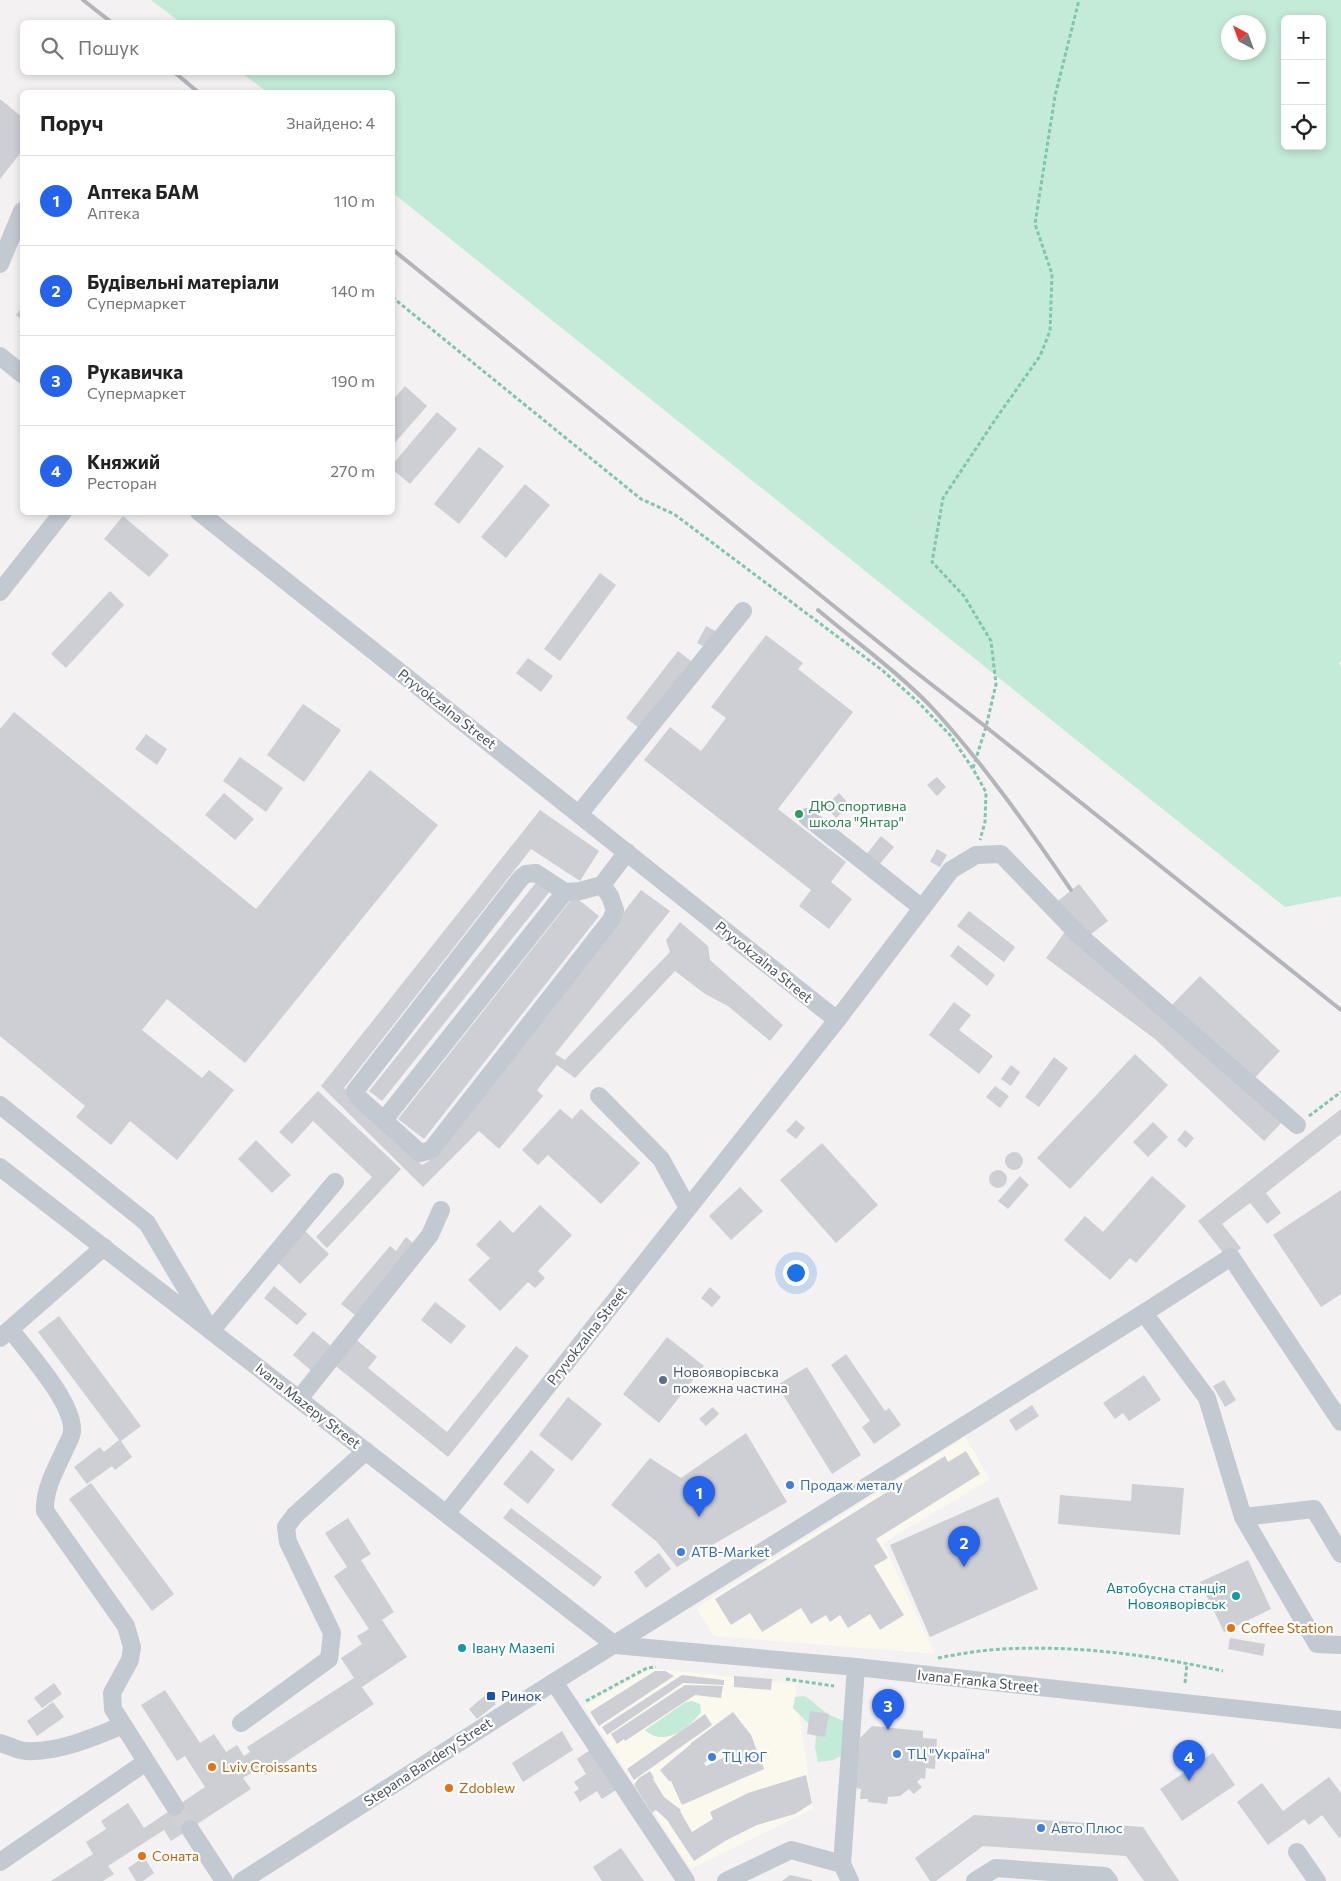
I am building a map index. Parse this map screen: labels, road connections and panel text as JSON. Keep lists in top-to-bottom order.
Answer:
{
  "streets": {
    "street": [
      "Pryvokzalna Street",
      "Ivana Mazepy Street",
      "Ivana Franka Street",
      "Stepana Bandery Street"
    ]
  },
  "crossings": [
    ["Pryvokzalna Street", "Ivana Mazepy Street"],
    ["Ivana Mazepy Street", "Ivana Franka Street"],
    ["Ivana Mazepy Street", "Stepana Bandery Street"],
    ["Ivana Franka Street", "Stepana Bandery Street"]
  ],
  "places": {
    "other": [
      "ДЮ спортивна школа \"Янтар\"",
      "Новояворівська пожежна частина",
      "Продаж металу",
      "ATB-Market",
      "Автобусна станція Новояворівськ",
      "Coffee Station",
      "Івану Мазепі",
      "ТЦ \"Україна\"",
      "ТЦ ЮГ",
      "Lviv Croissants",
      "Zdoblew",
      "Авто Плюс",
      "Соната"
    ],
    "transit": ["Ринок"]
  },
  "north": "top left",
  "page": {
    "map_buttons": ["+", "−"],
    "search": "Пошук",
    "heading": ["Поруч", "Знайдено: 4"],
    "list": [
      {
        "mark": "1",
        "name": "Аптека БАМ",
        "note": "Аптека",
        "value": "110 m"
      },
      {
        "mark": "2",
        "name": "Будівельні матеріали",
        "note": "Супермаркет",
        "value": "140 m"
      },
      {
        "mark": "3",
        "name": "Рукавичка",
        "note": "Супермаркет",
        "value": "190 m"
      },
      {
        "mark": "4",
        "name": "Княжий",
        "note": "Ресторан",
        "value": "270 m"
      }
    ],
    "pins": [
      "1",
      "2",
      "3",
      "4"
    ]
  }
}
